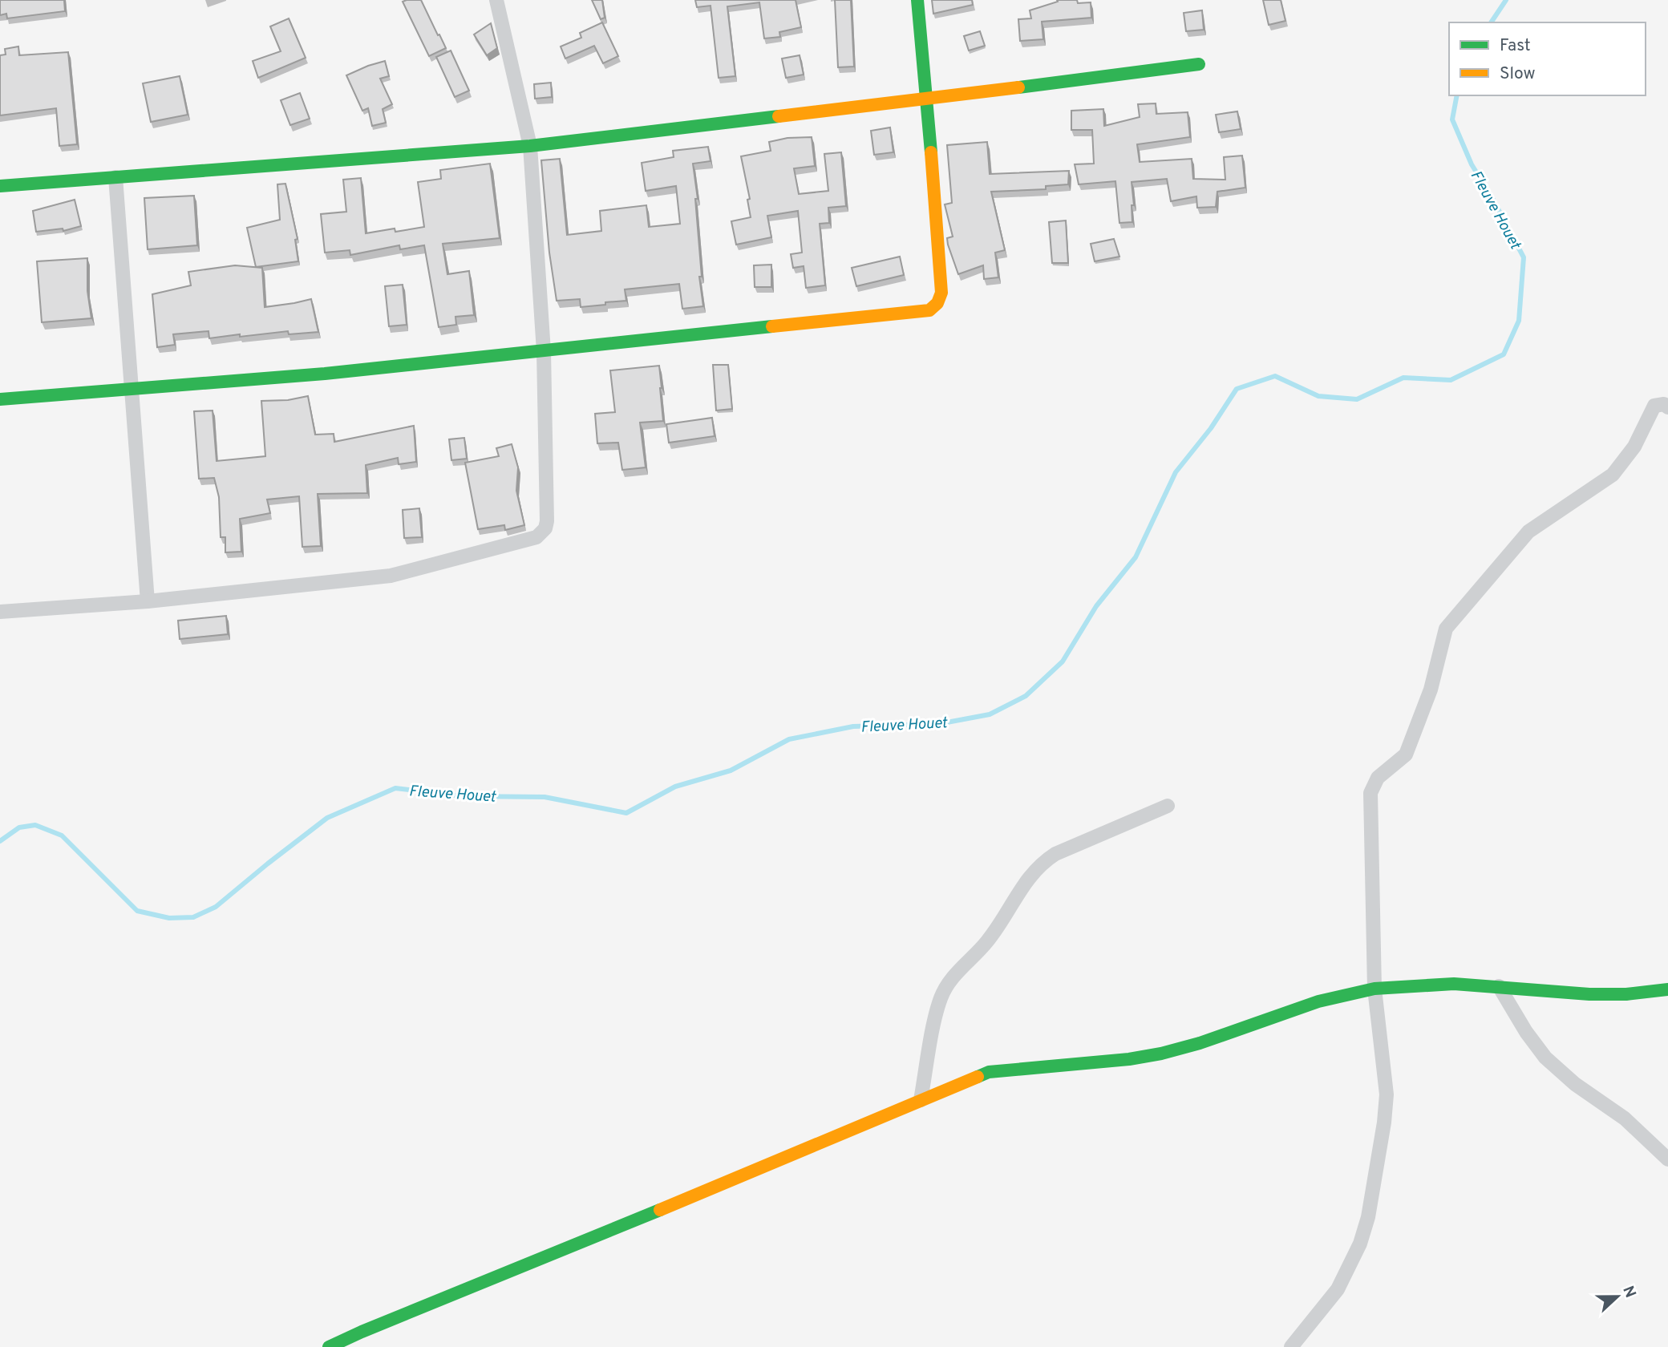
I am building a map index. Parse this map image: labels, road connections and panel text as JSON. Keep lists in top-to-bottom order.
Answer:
{
  "water": ["Fleuve Houet"],
  "legend": ["Fast", "Slow"],
  "north": "right"
}
